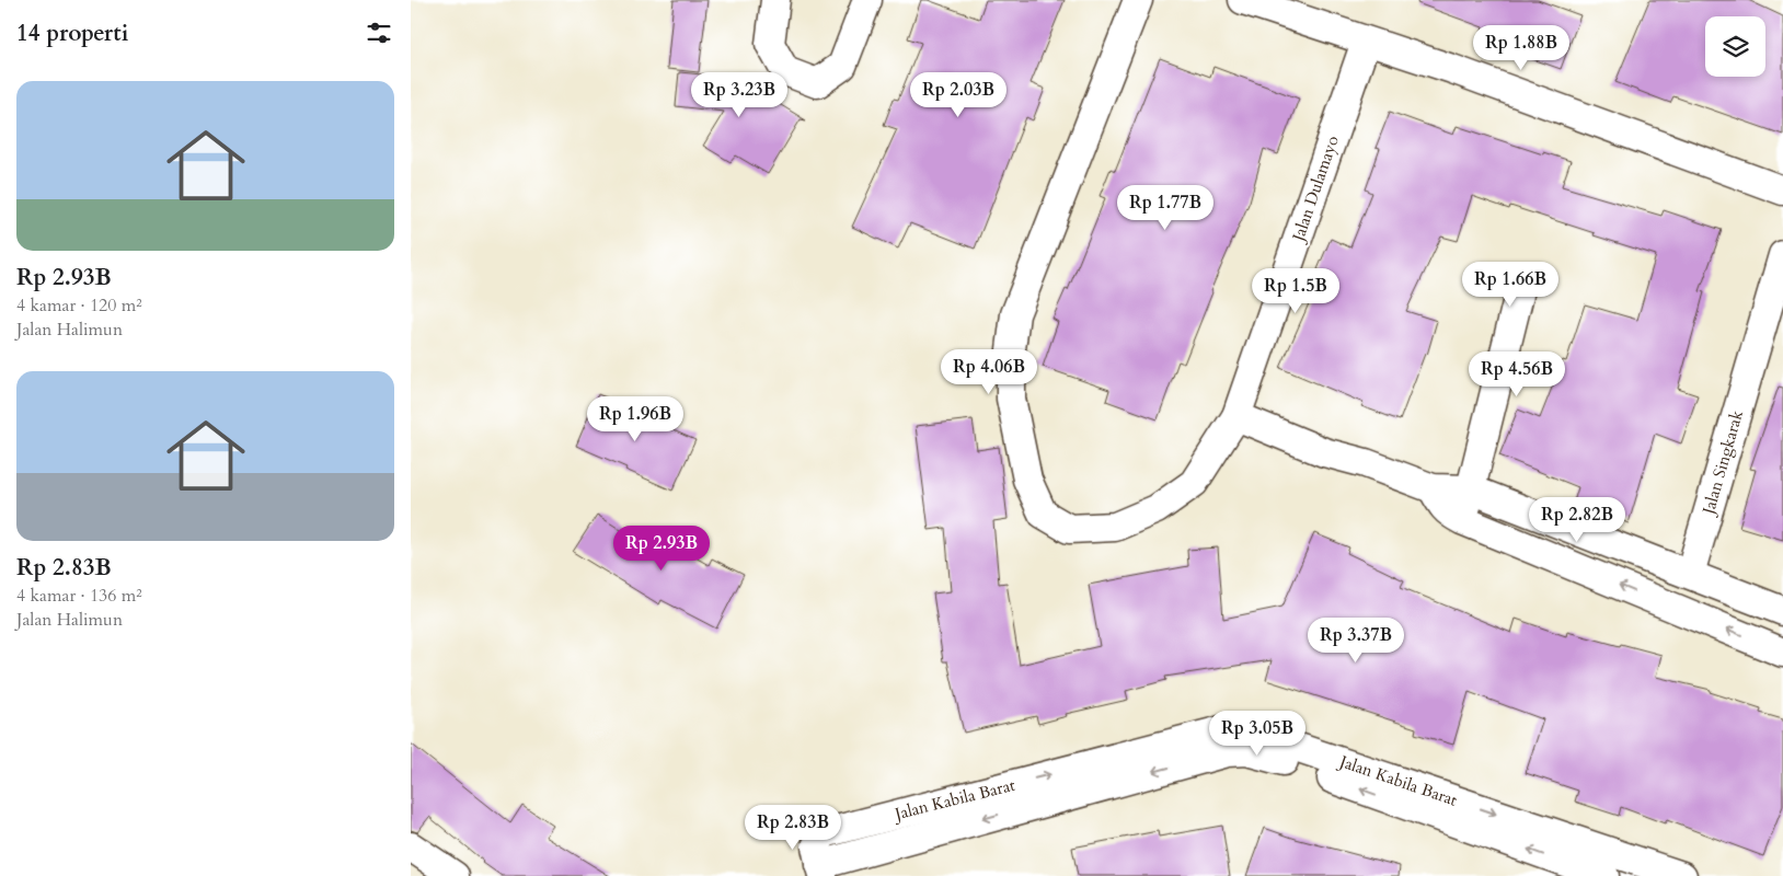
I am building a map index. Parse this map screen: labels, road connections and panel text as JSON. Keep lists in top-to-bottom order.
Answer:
{
  "streets": {
    "street": ["Jalan Dulamayo", "Jalan Singkarak", "Jalan Kabila Barat"]
  },
  "page": {
    "heading": "14 properti",
    "price": [
      "Rp 1.88B",
      "Rp 3.23B",
      "Rp 2.03B",
      "Rp 1.77B",
      "Rp 1.66B",
      "Rp 1.5B",
      "Rp 4.06B",
      "Rp 4.56B",
      "Rp 1.96B",
      "Rp 2.82B",
      "Rp 2.93B",
      "Rp 3.37B",
      "Rp 3.05B",
      "Rp 2.83B"
    ],
    "list": [
      {
        "name": "Rp 2.93B",
        "note": "4 kamar · 120 m² · Jalan Halimun"
      },
      {
        "name": "Rp 2.83B",
        "note": "4 kamar · 136 m² · Jalan Halimun"
      }
    ]
  }
}
